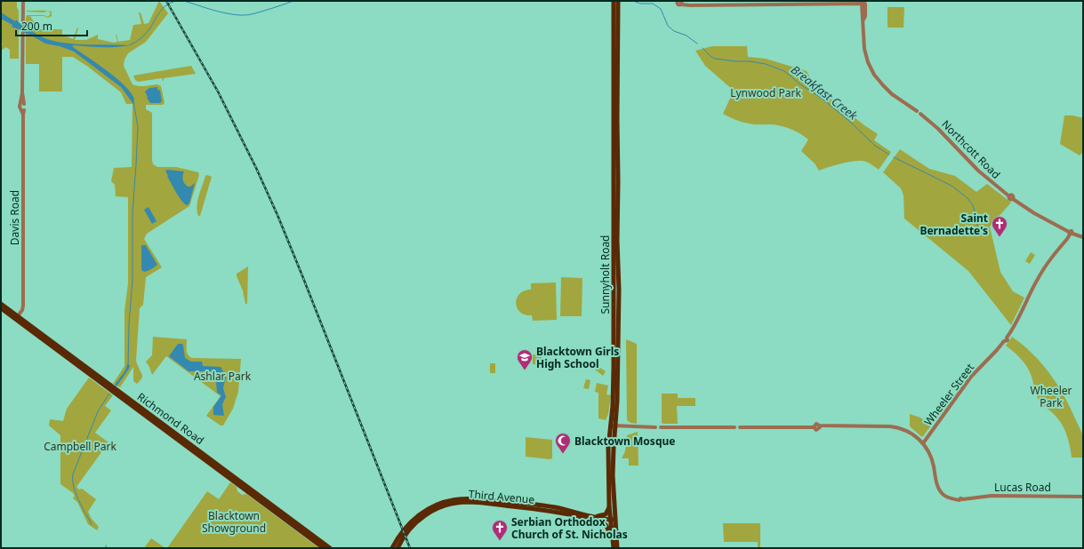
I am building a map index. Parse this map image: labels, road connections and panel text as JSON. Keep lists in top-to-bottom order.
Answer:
{
  "streets": {
    "main road": ["Sunnyholt Road", "Richmond Road", "Third Avenue"],
    "street": [
      "Northcott Road",
      "Davis Road",
      "Wheeler Street",
      "Lucas Road"
    ]
  },
  "crossings": [
    ["Northcott Road", "Wheeler Street"],
    ["Davis Road", "Richmond Road"],
    ["Sunnyholt Road", "Third Avenue"],
    ["Wheeler Street", "Lucas Road"]
  ],
  "water": ["Breakfast Creek"],
  "parks": [
    "Lynwood Park",
    "Ashlar Park",
    "Wheeler Park",
    "Campbell Park",
    "Blacktown Showground"
  ],
  "places": {
    "church": ["Saint Bernadette's", "Serbian Orthodox Church of St. Nicholas"],
    "school or university": ["Blacktown Girls High School"],
    "mosque": ["Blacktown Mosque"]
  },
  "scale_bar": "200 m"
}
